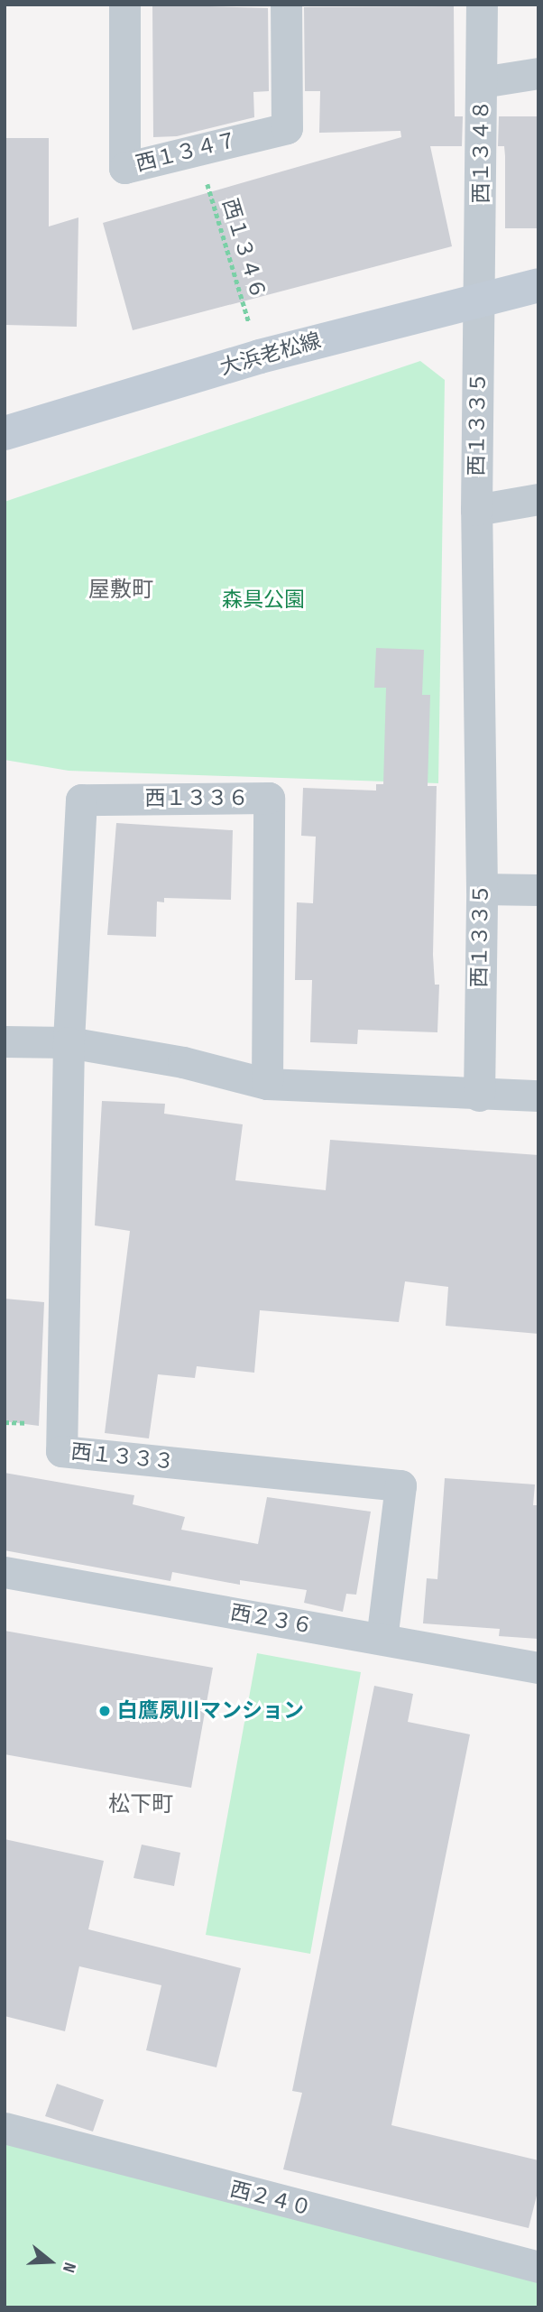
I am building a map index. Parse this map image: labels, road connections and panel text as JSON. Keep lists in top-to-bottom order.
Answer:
{
  "streets": {
    "street": [
      "西１３４８",
      "西１３４７",
      "大浜老松線",
      "西１３３５",
      "西１３３６",
      "西１３３３",
      "西２３６",
      "西２４０"
    ],
    "path": ["西１３４６"]
  },
  "crossings": [
    ["西１３４８", "大浜老松線"],
    ["西１３４８", "西１３３５"],
    ["西１３４７", "西１３４６"],
    ["西１３４６", "大浜老松線"],
    ["大浜老松線", "西１３３５"],
    ["西１３３６", "西１３３３"],
    ["西１３３３", "西２３６"]
  ],
  "districts": ["屋敷町", "松下町"],
  "parks": ["森具公園"],
  "places": ["白鷹夙川マンション"],
  "north": "right"
}
